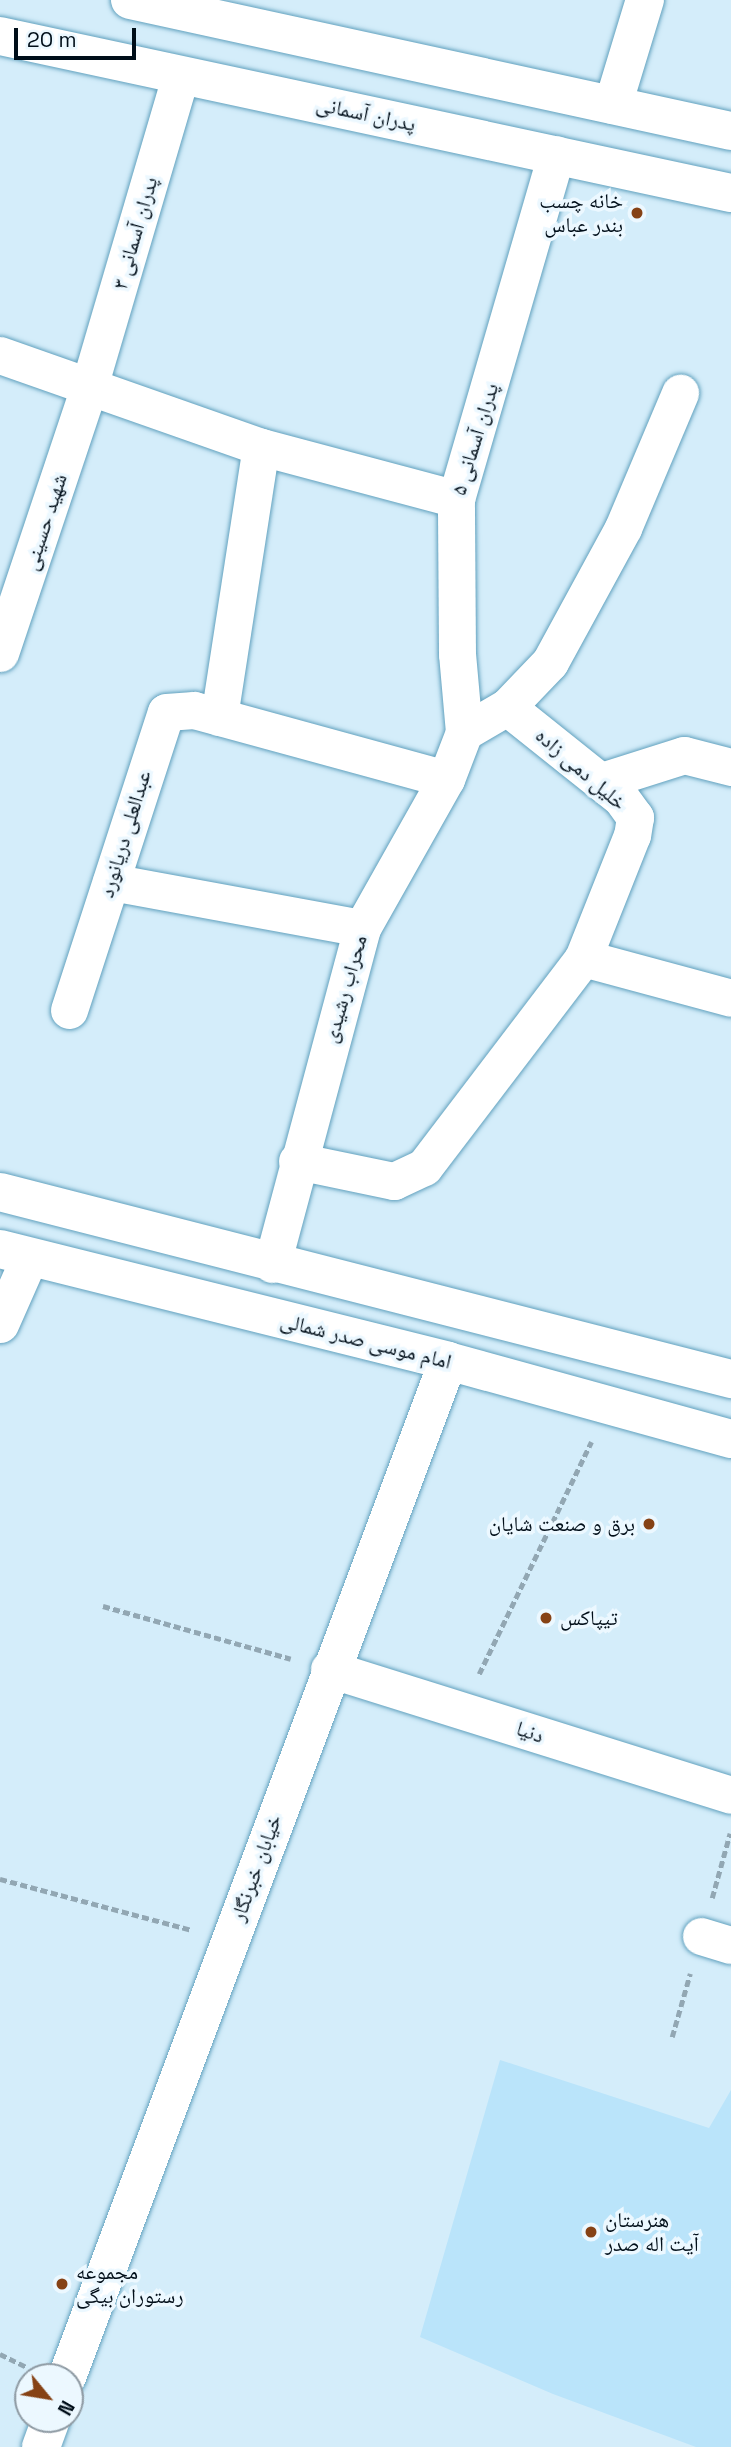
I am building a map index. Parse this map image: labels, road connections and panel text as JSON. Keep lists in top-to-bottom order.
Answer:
{
  "streets": {
    "main road": ["پدران آسمانی", "امام موسی صدر شمالی", "خیابان خبرنگار"],
    "street": [
      "پدران آسمانی ۳",
      "پدران آسمانی ۵",
      "شهید حسینی",
      "خلیل دمی زاده",
      "عبدالعلی دریانورد",
      "محراب رشیدی",
      "دنیا"
    ]
  },
  "crossings": [
    ["پدران آسمانی", "پدران آسمانی ۳"],
    ["پدران آسمانی", "پدران آسمانی ۵"],
    ["پدران آسمانی ۳", "شهید حسینی"],
    ["پدران آسمانی ۵", "محراب رشیدی"],
    ["عبدالعلی دریانورد", "محراب رشیدی"],
    ["امام موسی صدر شمالی", "خیابان خبرنگار"],
    ["دنیا", "خیابان خبرنگار"]
  ],
  "places": [
    "خانه چسب بندر عباس",
    "برق و صنعت شایان",
    "تیپاکس",
    "هنرستان آیت اله صدر",
    "مجموعه رستوران بیگی"
  ],
  "scale_bar": "20 m",
  "north": "bottom right"
}
